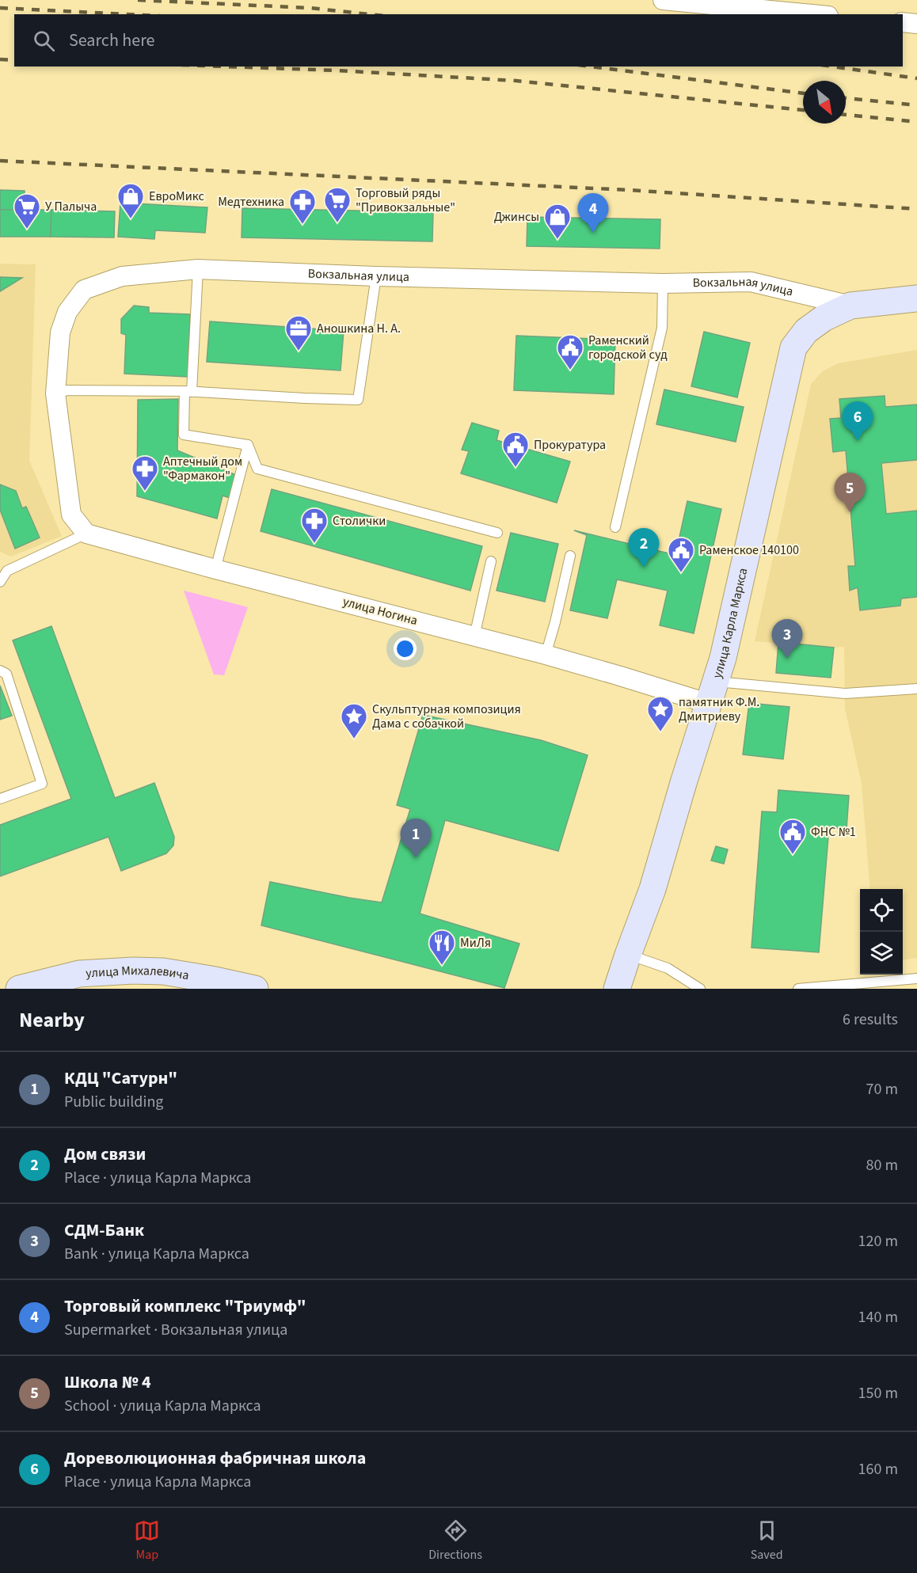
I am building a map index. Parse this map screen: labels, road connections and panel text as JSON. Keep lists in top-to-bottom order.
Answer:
{
  "streets": {
    "main road": ["улица Карла Маркса", "улица Михалевича"],
    "street": ["Вокзальная улица", "улица Ногина"]
  },
  "crossings": [
    ["Вокзальная улица", "улица Ногина"],
    ["Вокзальная улица", "улица Карла Маркса"],
    ["улица Ногина", "улица Карла Маркса"]
  ],
  "places": {
    "shop": ["ЕвроМикс", "Джинсы"],
    "supermarket": ["Торговый ряды \"Привокзальные\"", "У Палыча"],
    "pharmacy": ["Медтехника", "Аптечный дом \"Фармакон\"", "Столички"],
    "office": ["Аношкина Н. А."],
    "public building": [
      "Раменский городской суд",
      "Прокуратура",
      "Раменское 140100",
      "ФНС №1"
    ],
    "place": ["памятник Ф.М. Дмитриеву", "Скульптурная композиция Дама с собачкой"],
    "restaurant": ["МиЛя"]
  },
  "north": "bottom right",
  "page": {
    "search": "Search here",
    "pins": [
      "4",
      "6",
      "5",
      "2",
      "3",
      "1"
    ],
    "heading": ["Nearby", "6 results"],
    "list": [
      {
        "mark": "1",
        "name": "КДЦ \"Сатурн\"",
        "note": "Public building",
        "value": "70 m"
      },
      {
        "mark": "2",
        "name": "Дом связи",
        "note": "Place · улица Карла Маркса",
        "value": "80 m"
      },
      {
        "mark": "3",
        "name": "СДМ-Банк",
        "note": "Bank · улица Карла Маркса",
        "value": "120 m"
      },
      {
        "mark": "4",
        "name": "Торговый комплекс \"Триумф\"",
        "note": "Supermarket · Вокзальная улица",
        "value": "140 m"
      },
      {
        "mark": "5",
        "name": "Школа № 4",
        "note": "School · улица Карла Маркса",
        "value": "150 m"
      },
      {
        "mark": "6",
        "name": "Дореволюционная фабричная школа",
        "note": "Place · улица Карла Маркса",
        "value": "160 m"
      }
    ],
    "nav": ["Map", "Directions", "Saved"]
  }
}
